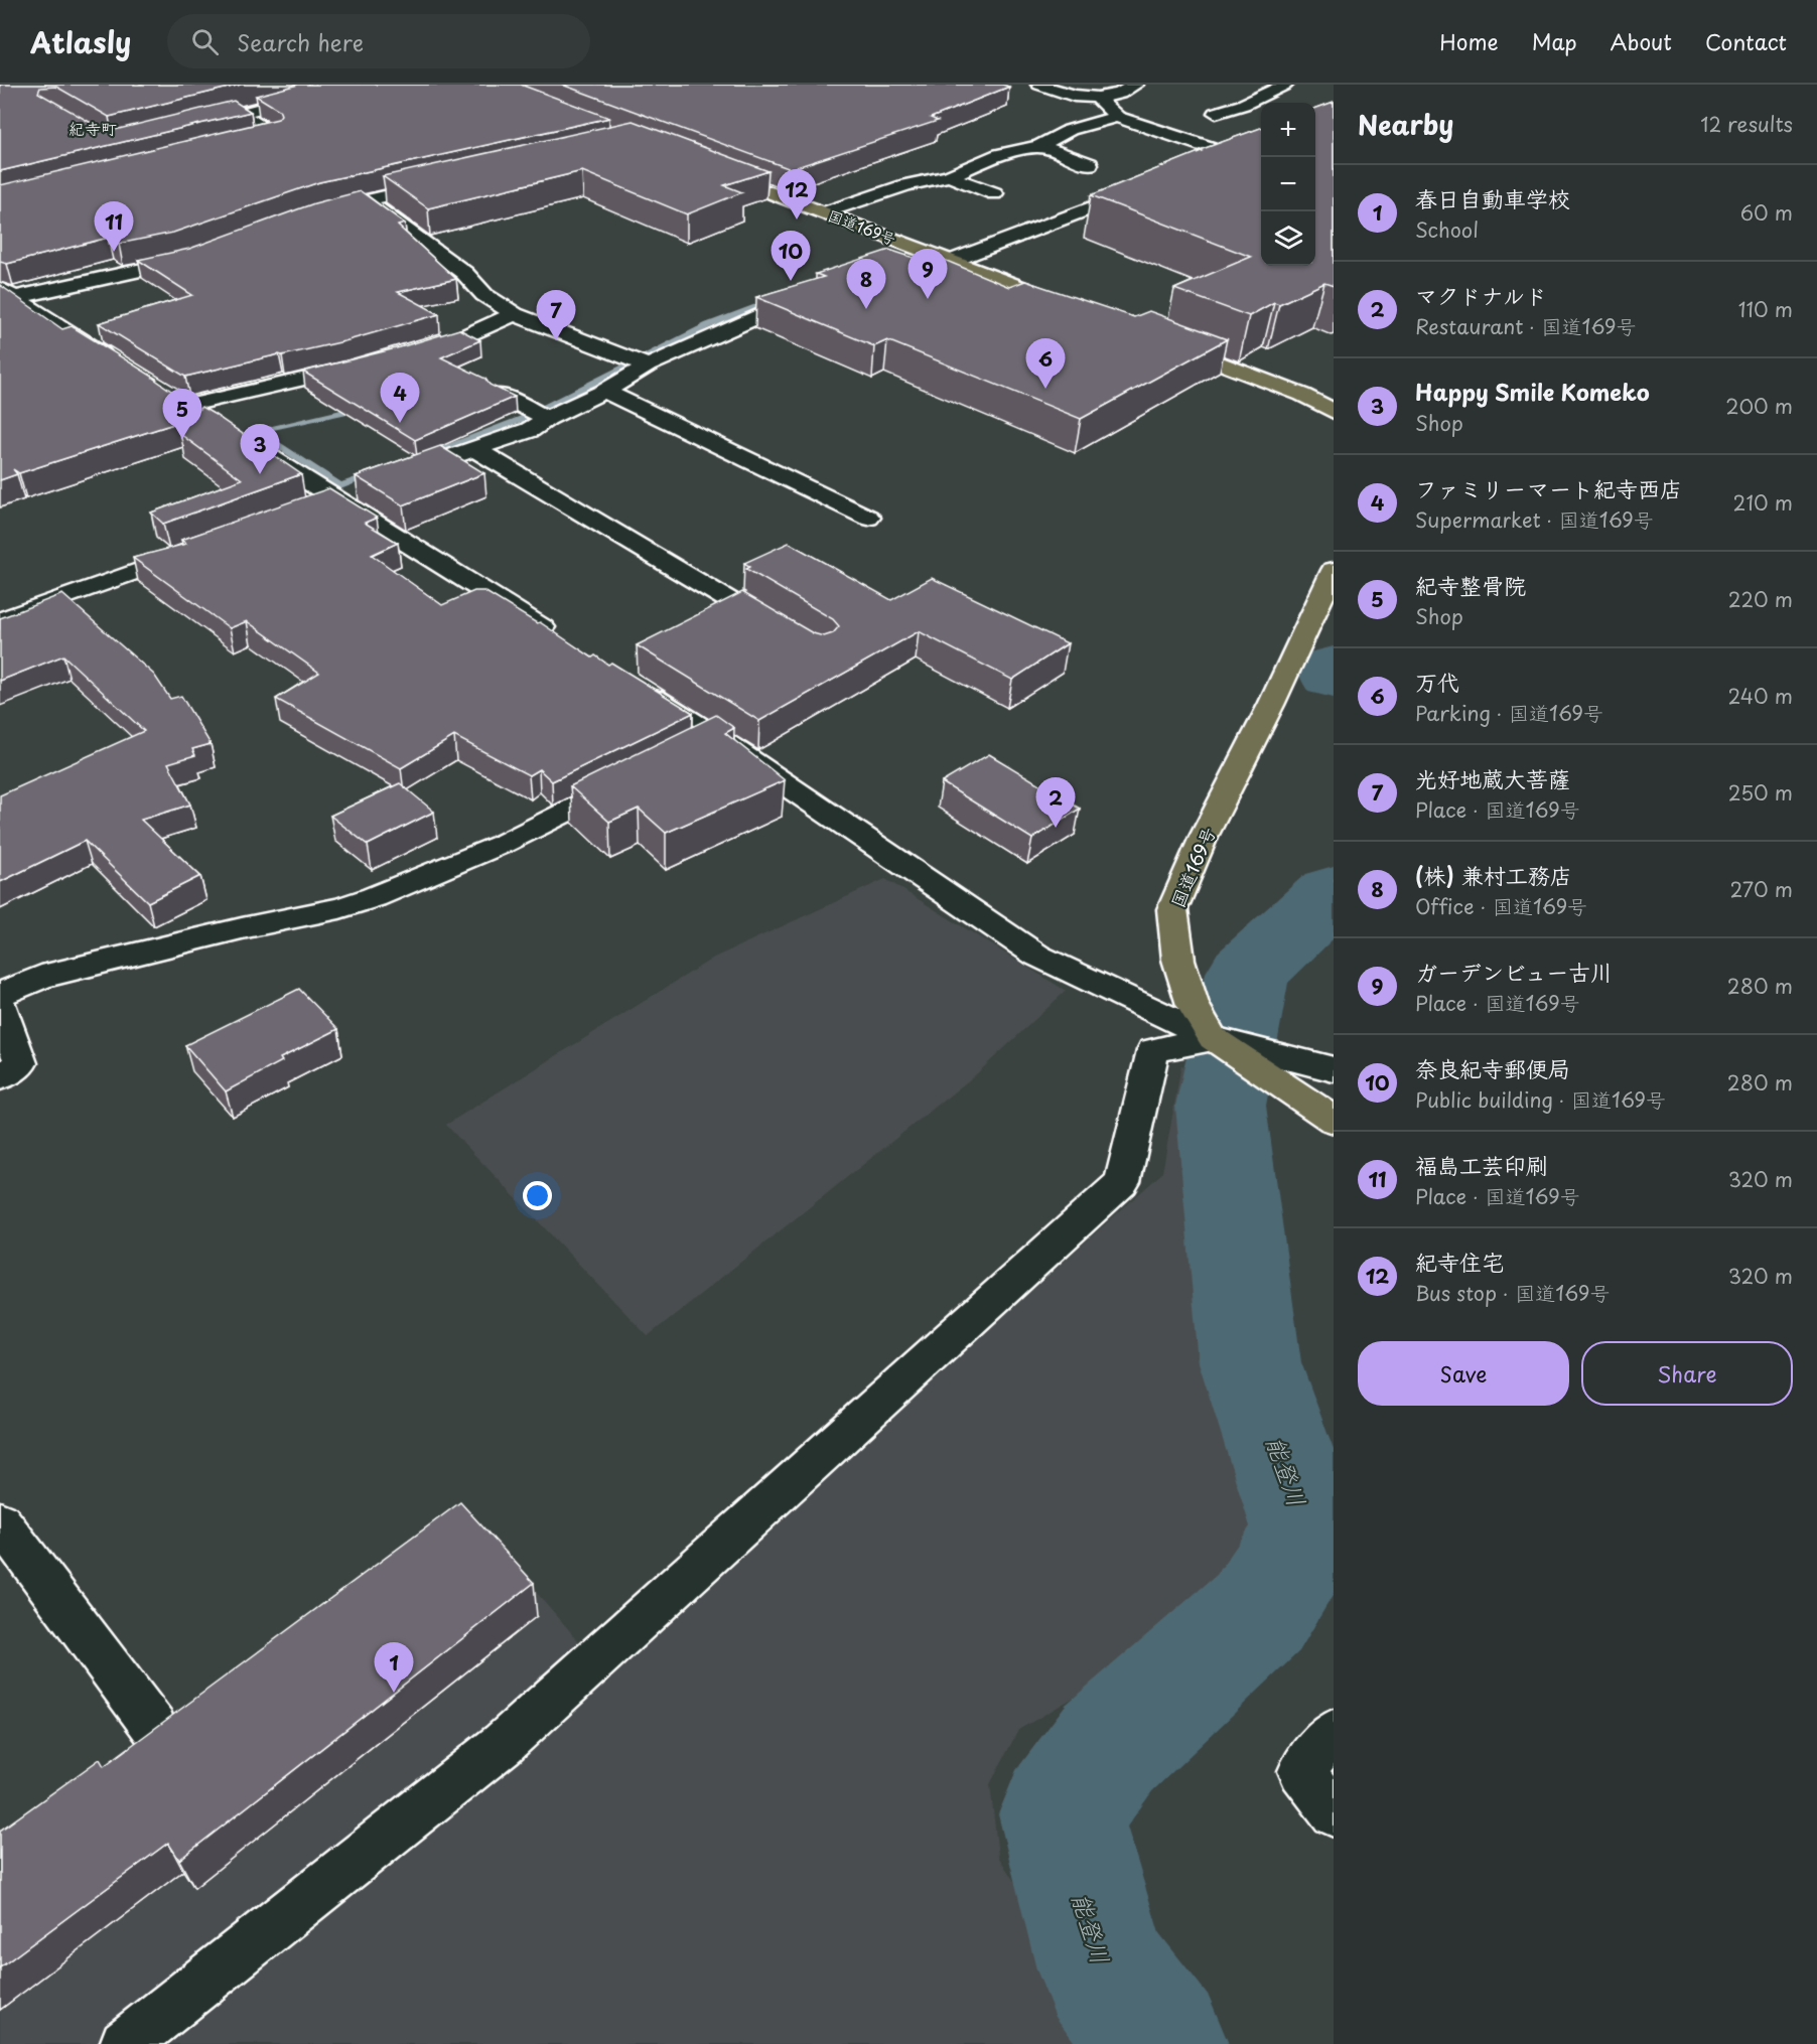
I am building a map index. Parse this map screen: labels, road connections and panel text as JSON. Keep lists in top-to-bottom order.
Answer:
{
  "streets": {
    "highway": ["国道169号"]
  },
  "districts": ["紀寺町"],
  "water": ["能登川"],
  "page": {
    "header": "Atlasly",
    "search": "Search here",
    "nav": [
      "Home",
      "Map",
      "About",
      "Contact"
    ],
    "heading": ["Nearby", "12 results"],
    "map_buttons": ["+", "−"],
    "list": [
      {
        "mark": "1",
        "name": "春日自動車学校",
        "note": "School",
        "value": "60 m"
      },
      {
        "mark": "2",
        "name": "マクドナルド",
        "note": "Restaurant · 国道169号",
        "value": "110 m"
      },
      {
        "mark": "3",
        "name": "Happy Smile Komeko",
        "note": "Shop",
        "value": "200 m"
      },
      {
        "mark": "4",
        "name": "ファミリーマート紀寺西店",
        "note": "Supermarket · 国道169号",
        "value": "210 m"
      },
      {
        "mark": "5",
        "name": "紀寺整骨院",
        "note": "Shop",
        "value": "220 m"
      },
      {
        "mark": "6",
        "name": "万代",
        "note": "Parking · 国道169号",
        "value": "240 m"
      },
      {
        "mark": "7",
        "name": "光好地蔵大菩薩",
        "note": "Place · 国道169号",
        "value": "250 m"
      },
      {
        "mark": "8",
        "name": "(株) 兼村工務店",
        "note": "Office · 国道169号",
        "value": "270 m"
      },
      {
        "mark": "9",
        "name": "ガーデンビュー古川",
        "note": "Place · 国道169号",
        "value": "280 m"
      },
      {
        "mark": "10",
        "name": "奈良紀寺郵便局",
        "note": "Public building · 国道169号",
        "value": "280 m"
      },
      {
        "mark": "11",
        "name": "福島工芸印刷",
        "note": "Place · 国道169号",
        "value": "320 m"
      },
      {
        "mark": "12",
        "name": "紀寺住宅",
        "note": "Bus stop · 国道169号",
        "value": "320 m"
      }
    ],
    "pins": [
      "12",
      "11",
      "10",
      "9",
      "8",
      "7",
      "6",
      "4",
      "5",
      "3",
      "2",
      "1"
    ],
    "buttons": ["Save", "Share"]
  }
}
